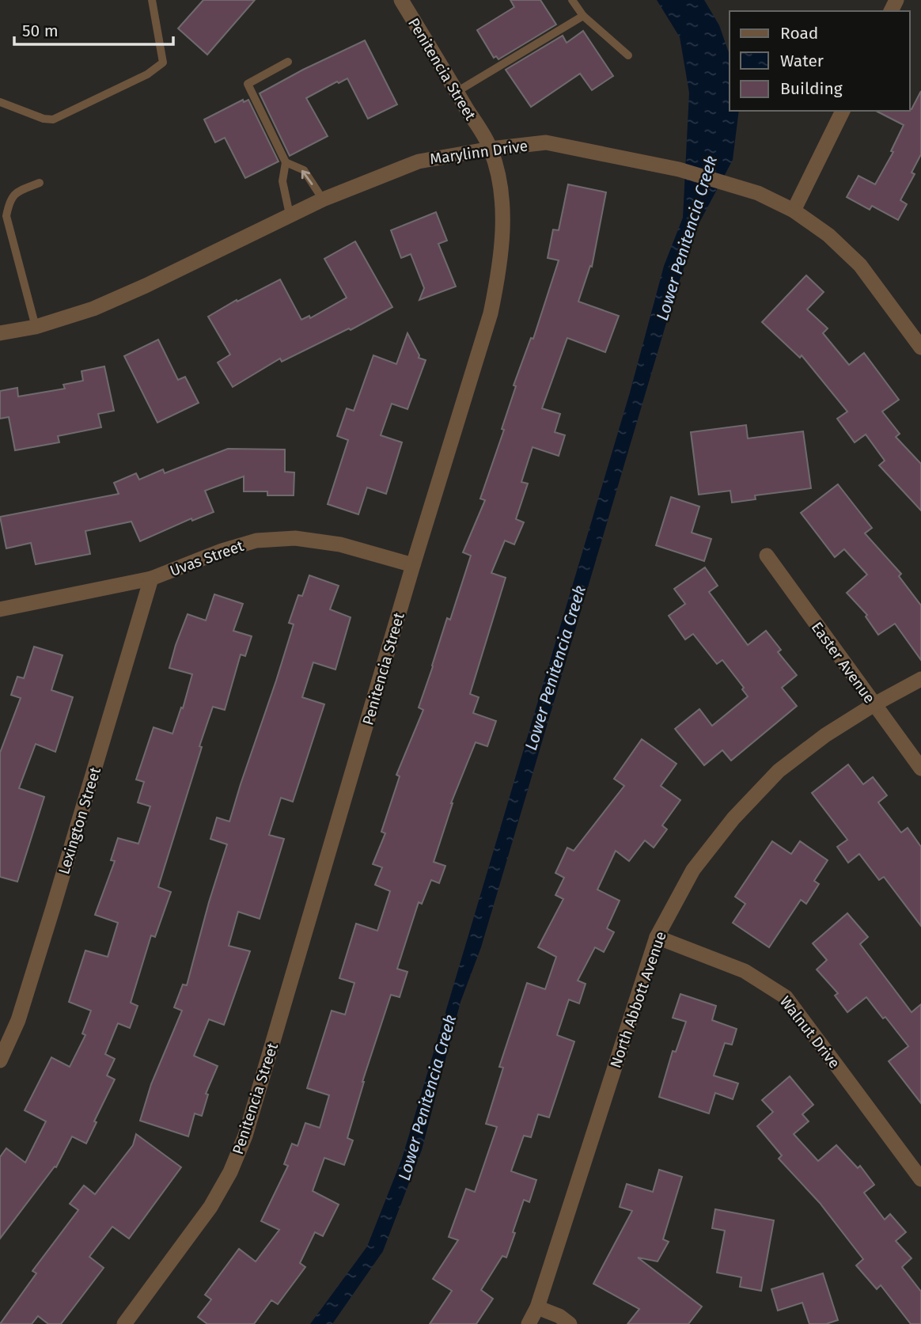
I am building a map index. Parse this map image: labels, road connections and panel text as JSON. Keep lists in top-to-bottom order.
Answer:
{
  "streets": {
    "street": [
      "Penitencia Street",
      "Marylinn Drive",
      "Uvas Street",
      "Easter Avenue",
      "Lexington Street",
      "North Abbott Avenue",
      "Walnut Drive"
    ]
  },
  "crossings": [
    ["Penitencia Street", "Marylinn Drive"],
    ["Penitencia Street", "Uvas Street"],
    ["Uvas Street", "Lexington Street"],
    ["Easter Avenue", "North Abbott Avenue"],
    ["North Abbott Avenue", "Walnut Drive"]
  ],
  "water": ["Lower Penitencia Creek"],
  "legend": ["Road", "Water", "Building"],
  "scale_bar": "50 m"
}
